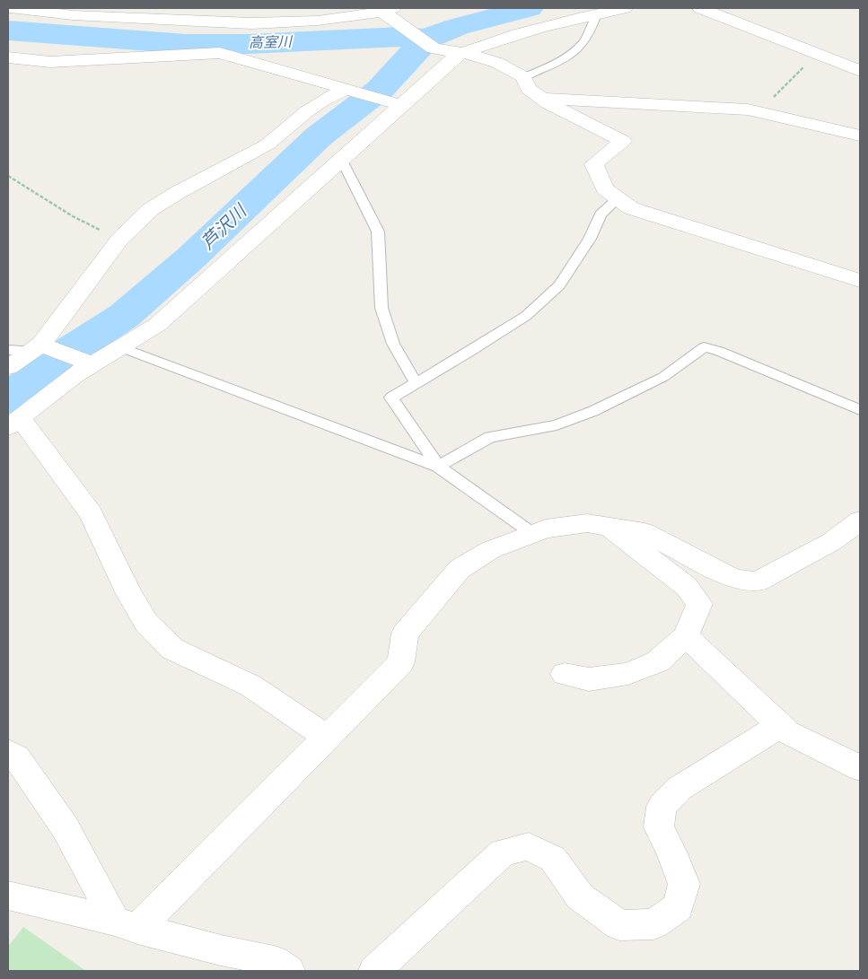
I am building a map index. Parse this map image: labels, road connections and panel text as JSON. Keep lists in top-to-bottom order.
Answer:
{
  "water": ["高室川", "芦沢川"]
}
